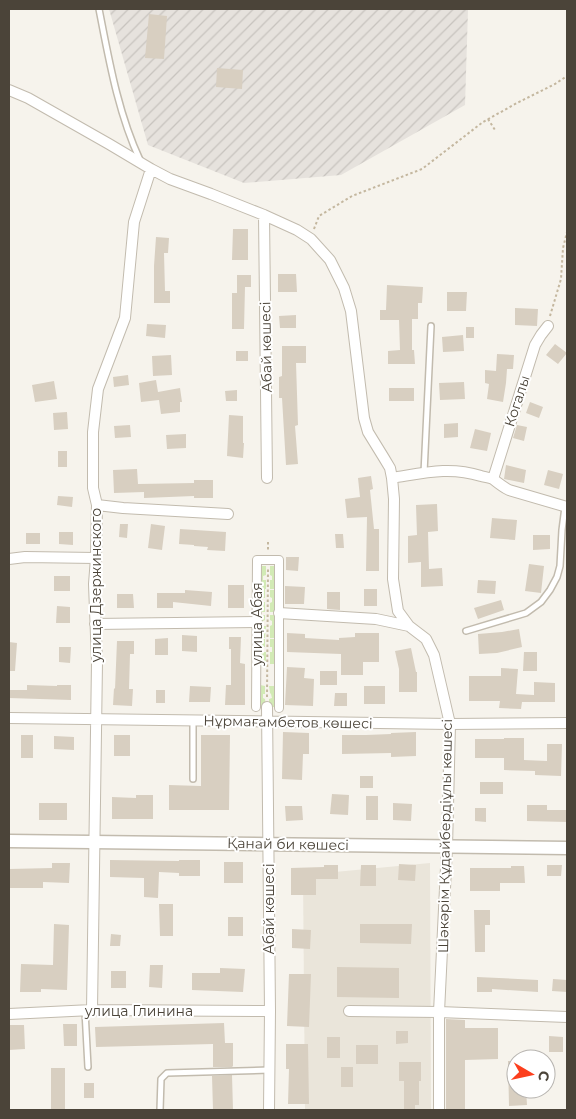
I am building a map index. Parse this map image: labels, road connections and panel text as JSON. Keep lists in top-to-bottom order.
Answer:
{
  "streets": {
    "street": [
      "Абай көшесі",
      "Когалы",
      "улица Дзержинского",
      "Нұрмағамбетов көшесі",
      "Шәкәрім Құдайбердіұлы көшесі",
      "Қанай би көшесі",
      "улица Глинина"
    ],
    "path": ["улица Абая"]
  },
  "crossings": [
    ["Абай көшесі", "улица Абая"],
    ["Абай көшесі", "Нұрмағамбетов көшесі"],
    ["Абай көшесі", "Шәкәрім Құдайбердіұлы көшесі"],
    ["Абай көшесі", "Қанай би көшесі"],
    ["Абай көшесі", "улица Глинина"],
    ["улица Дзержинского", "Нұрмағамбетов көшесі"],
    ["улица Дзержинского", "Шәкәрім Құдайбердіұлы көшесі"],
    ["улица Дзержинского", "Қанай би көшесі"],
    ["улица Дзержинского", "улица Глинина"],
    ["Нұрмағамбетов көшесі", "Шәкәрім Құдайбердіұлы көшесі"],
    ["Шәкәрім Құдайбердіұлы көшесі", "Қанай би көшесі"]
  ],
  "north": "right"
}
